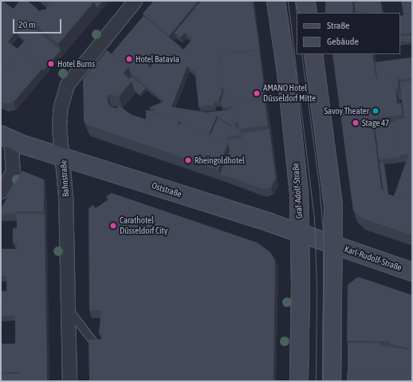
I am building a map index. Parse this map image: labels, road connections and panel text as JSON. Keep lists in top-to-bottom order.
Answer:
{
  "streets": {
    "main road": ["Oststraße", "Graf-Adolf-Straße", "Karl-Rudolf-Straße"],
    "street": ["Bahnstraße"]
  },
  "crossings": [
    ["Bahnstraße", "Oststraße"],
    ["Oststraße", "Graf-Adolf-Straße"],
    ["Oststraße", "Karl-Rudolf-Straße"]
  ],
  "places": [
    "Hotel Batavia",
    "Hotel Burns",
    "AMANO Hotel Düsseldorf Mitte",
    "Savoy Theater",
    "Stage 47",
    "Rheingoldhotel",
    "Carathotel Düsseldorf City"
  ],
  "legend": ["Straße", "Gebäude"],
  "scale_bar": "20 m"
}
